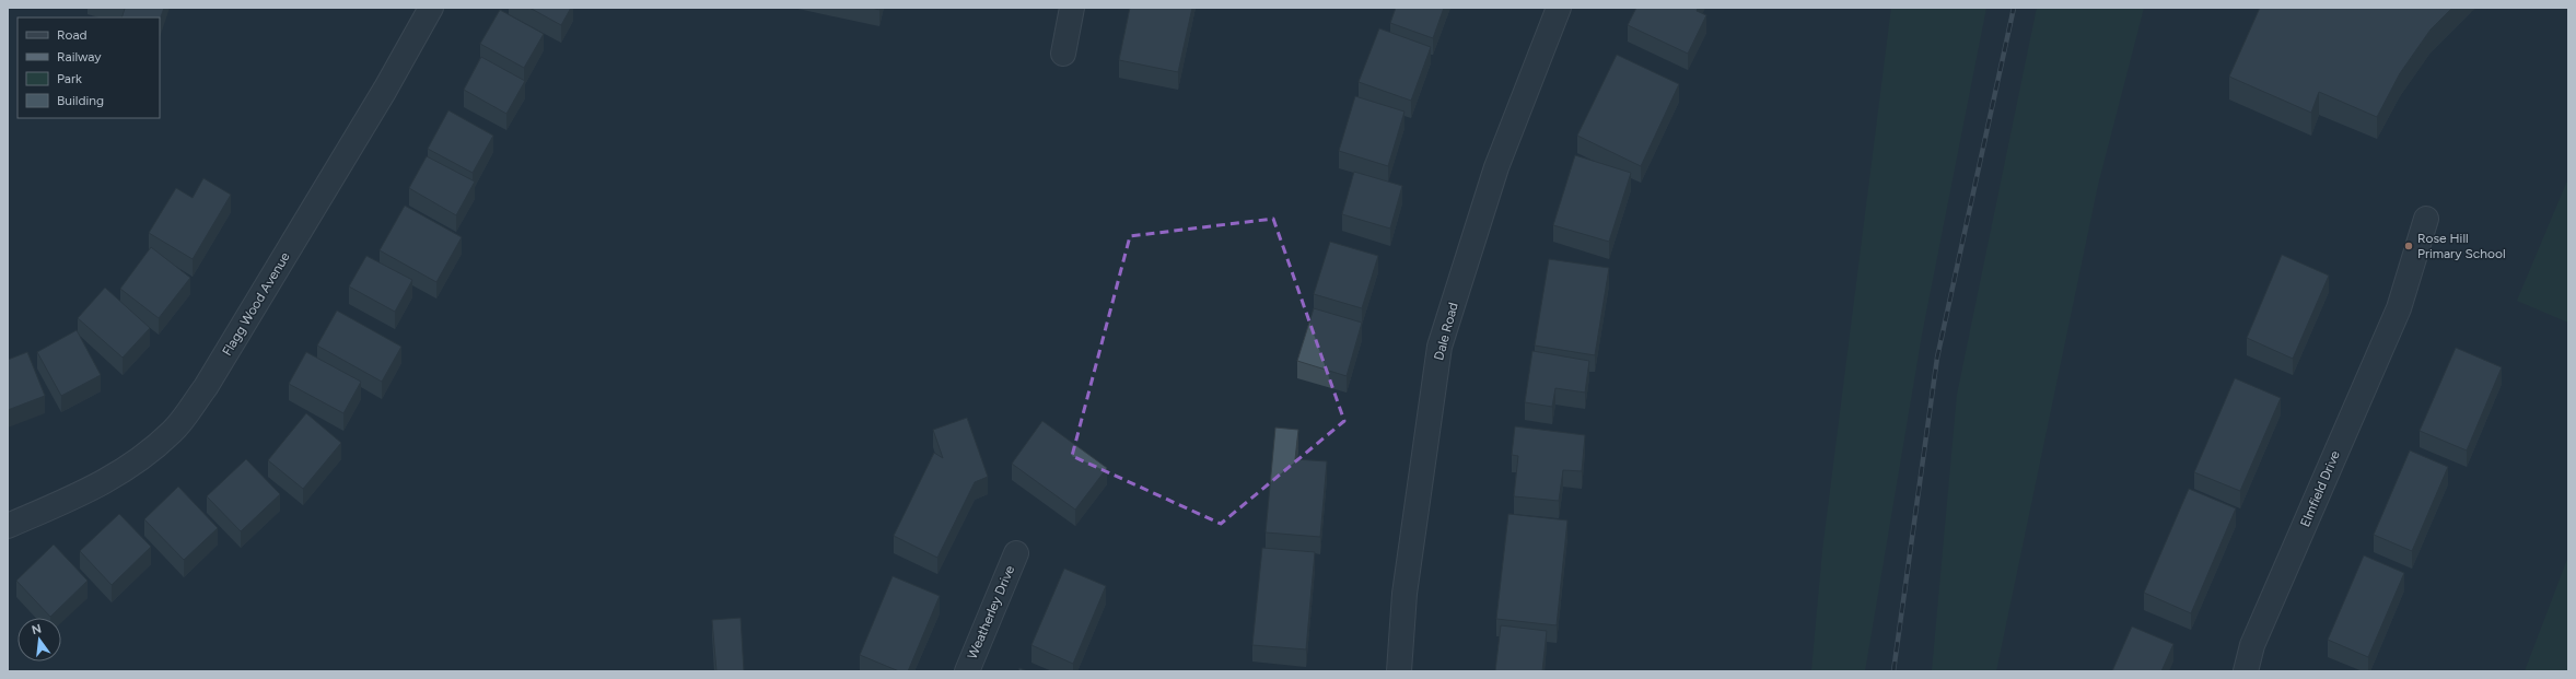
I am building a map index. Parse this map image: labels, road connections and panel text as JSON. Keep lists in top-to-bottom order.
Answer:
{
  "streets": {
    "street": [
      "Flagg Wood Avenue",
      "Dale Road",
      "Elmfield Drive",
      "Weatherley Drive"
    ]
  },
  "places": ["Rose Hill Primary School"],
  "legend": [
    "Road",
    "Railway",
    "Park",
    "Building"
  ],
  "north": "top"
}
